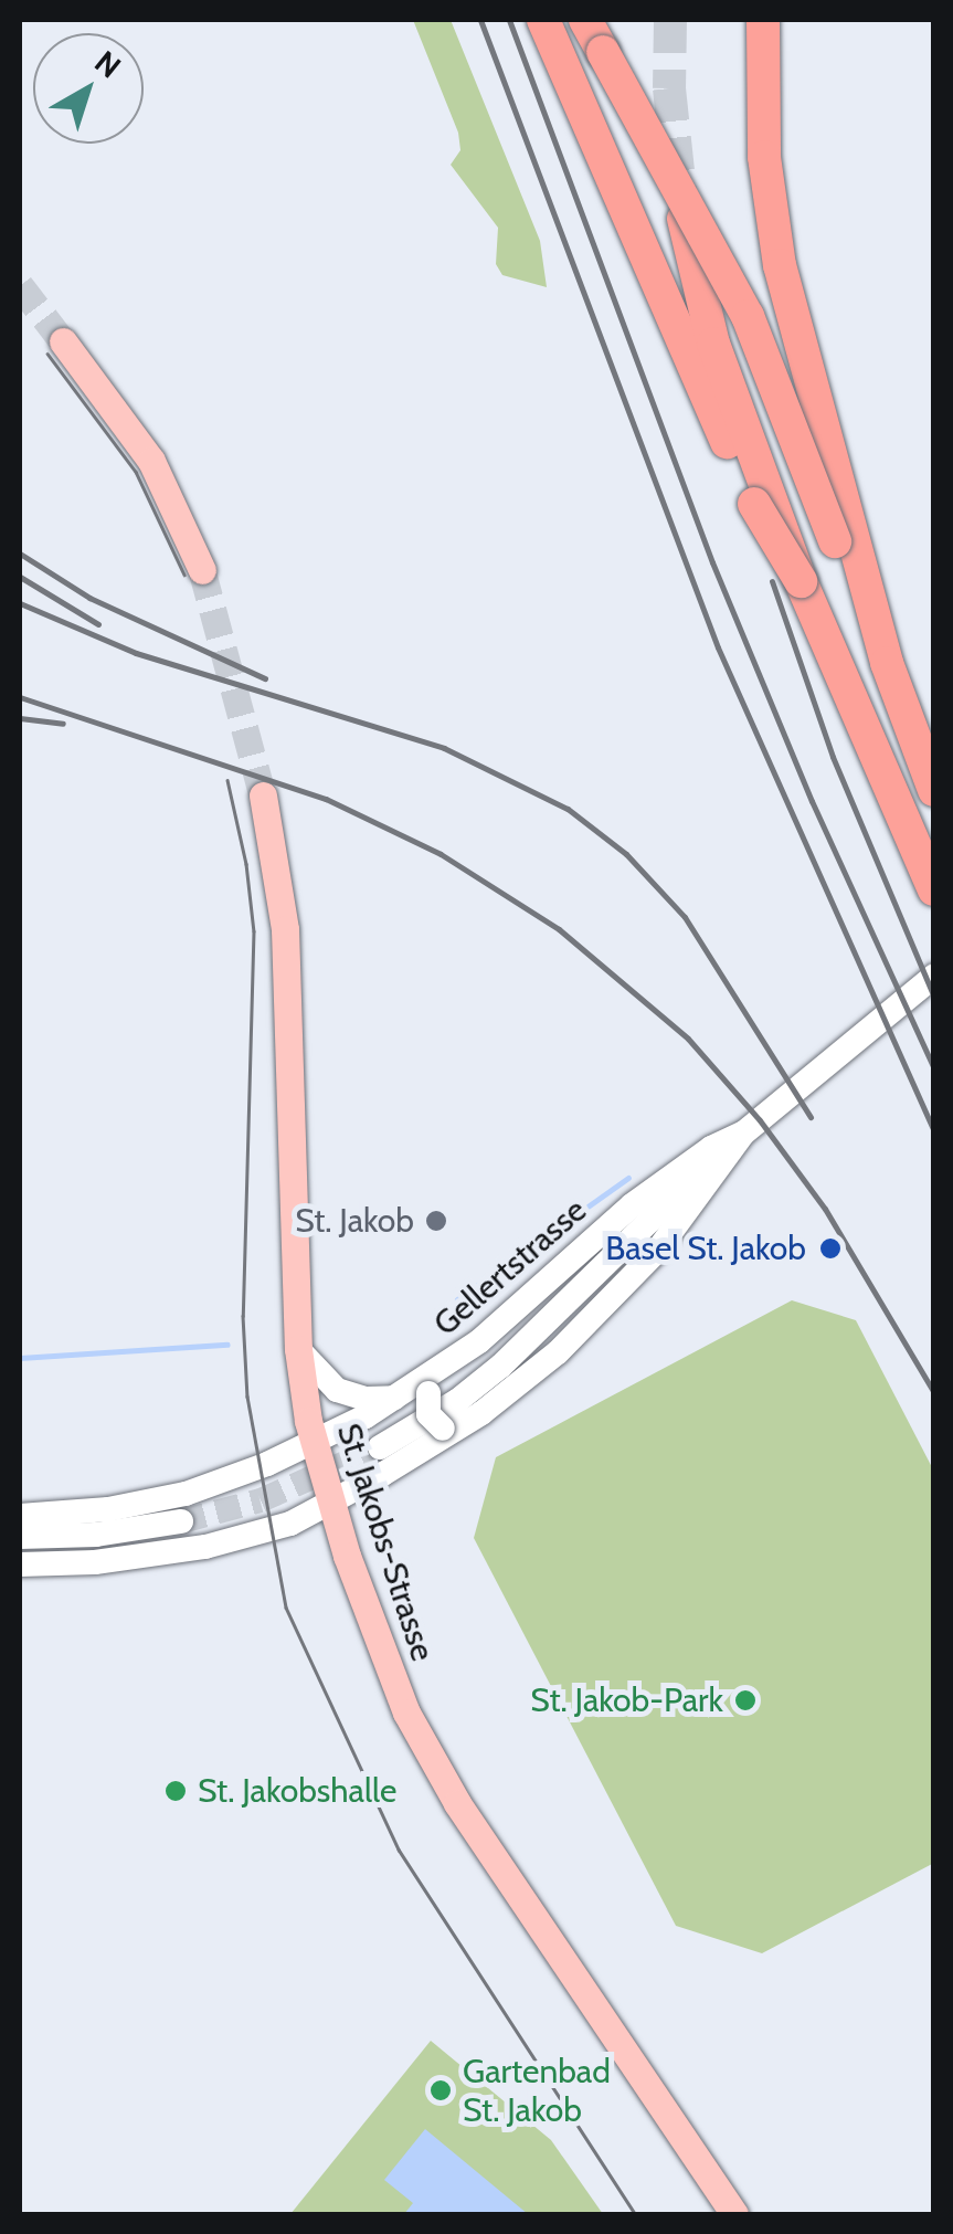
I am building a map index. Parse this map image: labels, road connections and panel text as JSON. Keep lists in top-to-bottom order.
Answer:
{
  "streets": {
    "main road": ["Gellertstrasse", "St. Jakobs-Strasse"]
  },
  "crossings": [
    ["Gellertstrasse", "St. Jakobs-Strasse"]
  ],
  "places": [
    "St. Jakob",
    "Basel St. Jakob",
    "St. Jakob-Park",
    "St. Jakobshalle",
    "Gartenbad St. Jakob"
  ],
  "north": "top right"
}
